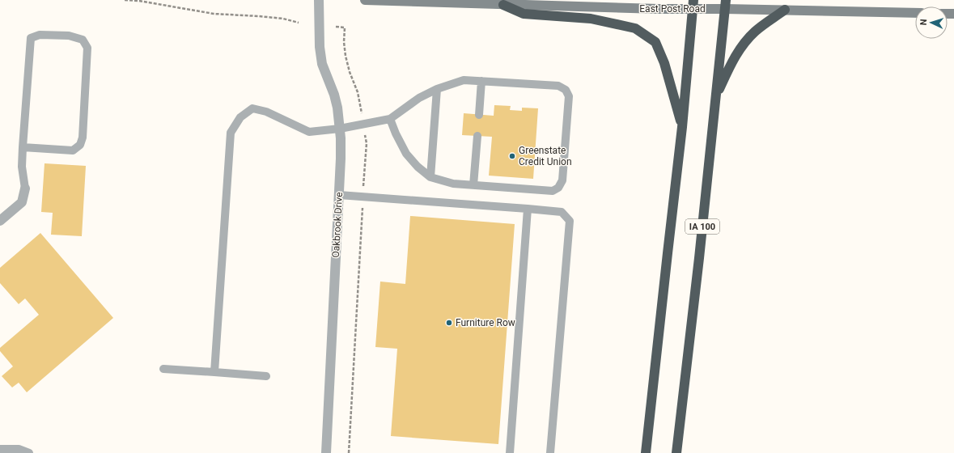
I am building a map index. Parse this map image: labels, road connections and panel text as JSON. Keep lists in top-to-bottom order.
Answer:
{
  "streets": {
    "highway": ["IA 100"],
    "main road": ["East Post Road"],
    "street": ["Oakbrook Drive"]
  },
  "crossings": [
    ["East Post Road", "IA 100"]
  ],
  "places": ["Greenstate Credit Union", "Furniture Row"],
  "north": "left"
}
